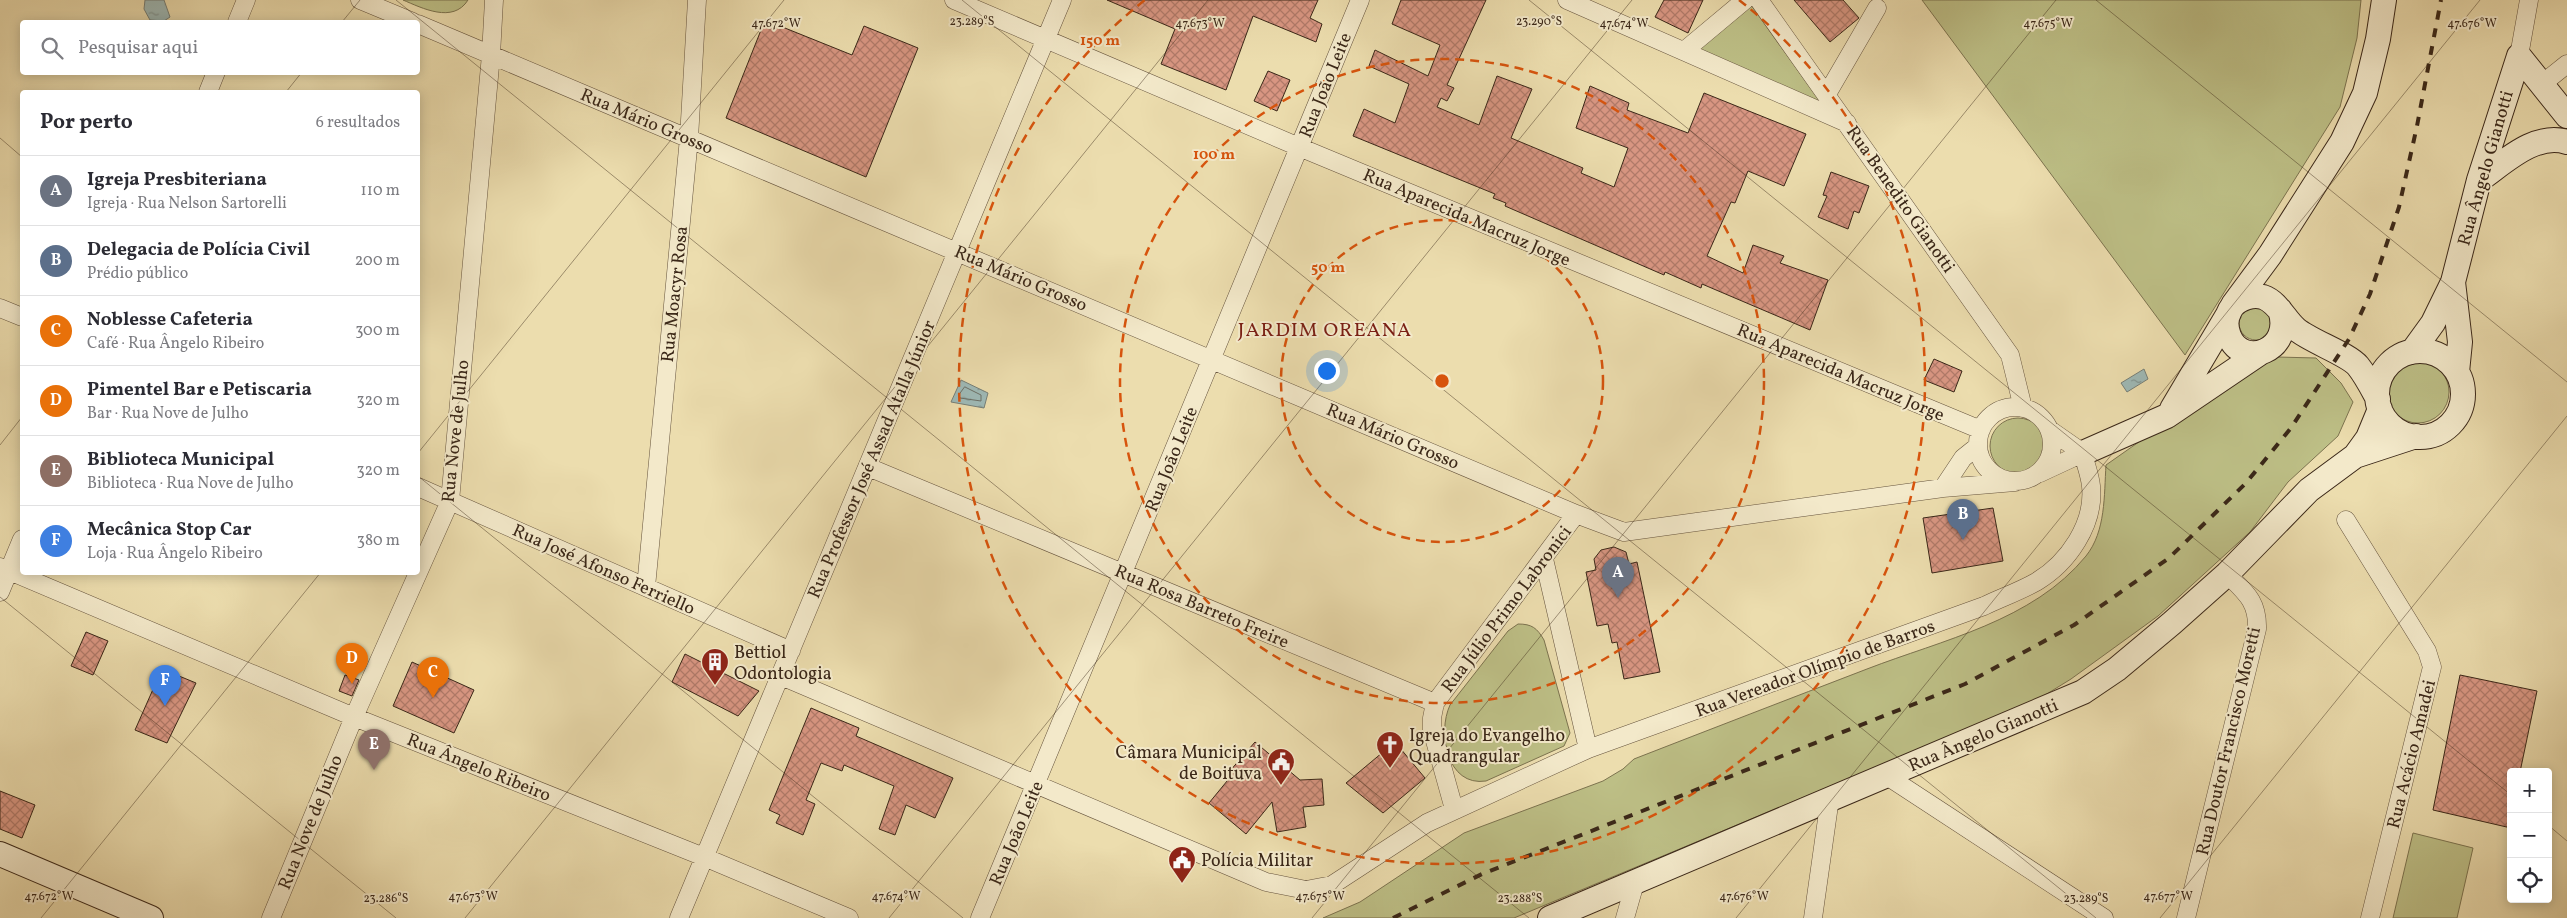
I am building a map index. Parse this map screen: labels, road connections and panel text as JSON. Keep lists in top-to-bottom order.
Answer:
{
  "streets": {
    "street": [
      "Rua João Leite",
      "Rua Mário Grosso",
      "Rua Ângelo Gianotti",
      "Rua Benedito Gianotti",
      "Rua Aparecida Macruz Jorge",
      "Rua Moacyr Rosa",
      "Rua Nove de Julho",
      "Rua Professor José Assad Atalla Júnior",
      "Rua José Afonso Ferriello",
      "Rua Rosa Barreto Freire",
      "Rua Júlio Primo Labronici",
      "Rua Vereador Olímpio de Barros",
      "Rua Doutor Francisco Moretti",
      "Rua Acácio Amadei",
      "Rua Ângelo Ribeiro"
    ]
  },
  "crossings": [
    ["Rua João Leite", "Rua Mário Grosso"],
    ["Rua João Leite", "Rua Aparecida Macruz Jorge"],
    ["Rua João Leite", "Rua Rosa Barreto Freire"],
    ["Rua Mário Grosso", "Rua Moacyr Rosa"],
    ["Rua Mário Grosso", "Rua Nove de Julho"],
    ["Rua Mário Grosso", "Rua Professor José Assad Atalla Júnior"],
    ["Rua Mário Grosso", "Rua Júlio Primo Labronici"],
    ["Rua Ângelo Gianotti", "Rua Doutor Francisco Moretti"],
    ["Rua Benedito Gianotti", "Rua Aparecida Macruz Jorge"],
    ["Rua Aparecida Macruz Jorge", "Rua Professor José Assad Atalla Júnior"],
    ["Rua Moacyr Rosa", "Rua José Afonso Ferriello"],
    ["Rua Nove de Julho", "Rua José Afonso Ferriello"],
    ["Rua Nove de Julho", "Rua Ângelo Ribeiro"],
    ["Rua Professor José Assad Atalla Júnior", "Rua José Afonso Ferriello"],
    ["Rua Professor José Assad Atalla Júnior", "Rua Rosa Barreto Freire"],
    ["Rua Professor José Assad Atalla Júnior", "Rua Ângelo Ribeiro"],
    ["Rua Rosa Barreto Freire", "Rua Júlio Primo Labronici"]
  ],
  "districts": ["JARDIM OREANA"],
  "places": {
    "building": ["Bettiol Odontologia"],
    "church": ["Igreja do Evangelho Quadrangular"],
    "public building": ["Câmara Municipal de Boituva", "Polícia Militar"]
  },
  "page": {
    "search": "Pesquisar aqui",
    "heading": ["Por perto", "6 resultados"],
    "list": [
      {
        "mark": "A",
        "name": "Igreja Presbiteriana",
        "note": "Igreja · Rua Nelson Sartorelli",
        "value": "110 m"
      },
      {
        "mark": "B",
        "name": "Delegacia de Polícia Civil",
        "note": "Prédio público",
        "value": "200 m"
      },
      {
        "mark": "C",
        "name": "Noblesse Cafeteria",
        "note": "Café · Rua Ângelo Ribeiro",
        "value": "300 m"
      },
      {
        "mark": "D",
        "name": "Pimentel Bar e Petiscaria",
        "note": "Bar · Rua Nove de Julho",
        "value": "320 m"
      },
      {
        "mark": "E",
        "name": "Biblioteca Municipal",
        "note": "Biblioteca · Rua Nove de Julho",
        "value": "320 m"
      },
      {
        "mark": "F",
        "name": "Mecânica Stop Car",
        "note": "Loja · Rua Ângelo Ribeiro",
        "value": "380 m"
      }
    ],
    "pins": [
      "B",
      "A",
      "D",
      "C",
      "F",
      "E"
    ],
    "map_buttons": ["+", "−"]
  },
  "coordinates": [
    "23.289°S",
    "23.290°S",
    "47.672°W",
    "47.673°W",
    "47.674°W",
    "47.675°W",
    "47.676°W",
    "47.677°W",
    "23.286°S",
    "23.288°S"
  ],
  "rings": ["150 m", "100 m", "50 m"]
}
